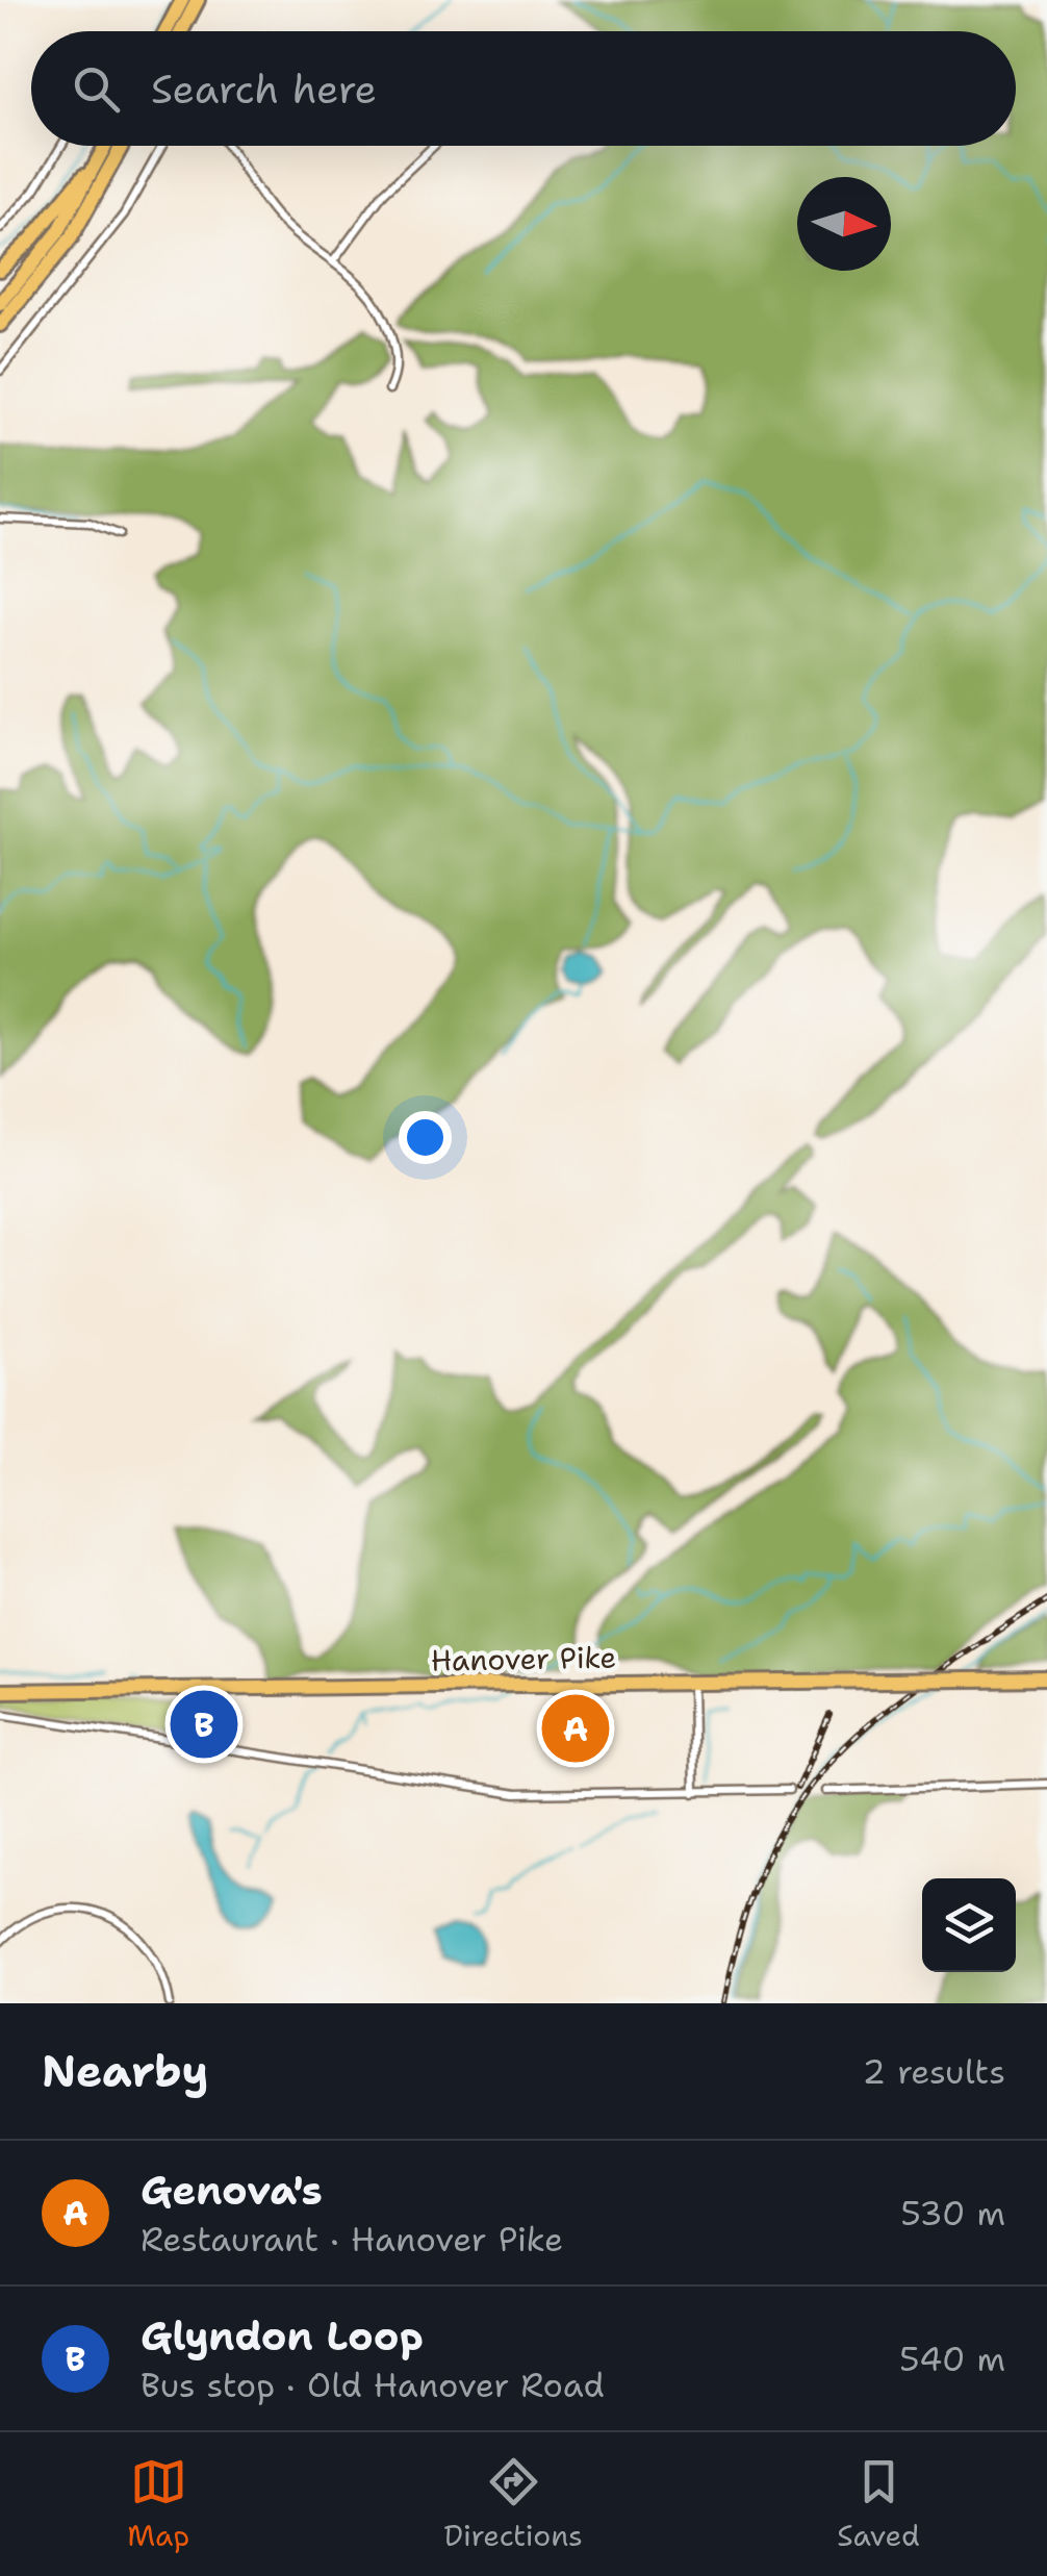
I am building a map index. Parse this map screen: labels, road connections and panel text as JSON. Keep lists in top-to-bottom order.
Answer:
{
  "streets": {
    "highway": ["Hanover Pike"]
  },
  "north": "right",
  "page": {
    "search": "Search here",
    "pins": ["B", "A"],
    "heading": ["Nearby", "2 results"],
    "list": [
      {
        "mark": "A",
        "name": "Genova's",
        "note": "Restaurant · Hanover Pike",
        "value": "530 m"
      },
      {
        "mark": "B",
        "name": "Glyndon Loop",
        "note": "Bus stop · Old Hanover Road",
        "value": "540 m"
      }
    ],
    "nav": ["Map", "Directions", "Saved"]
  }
}
